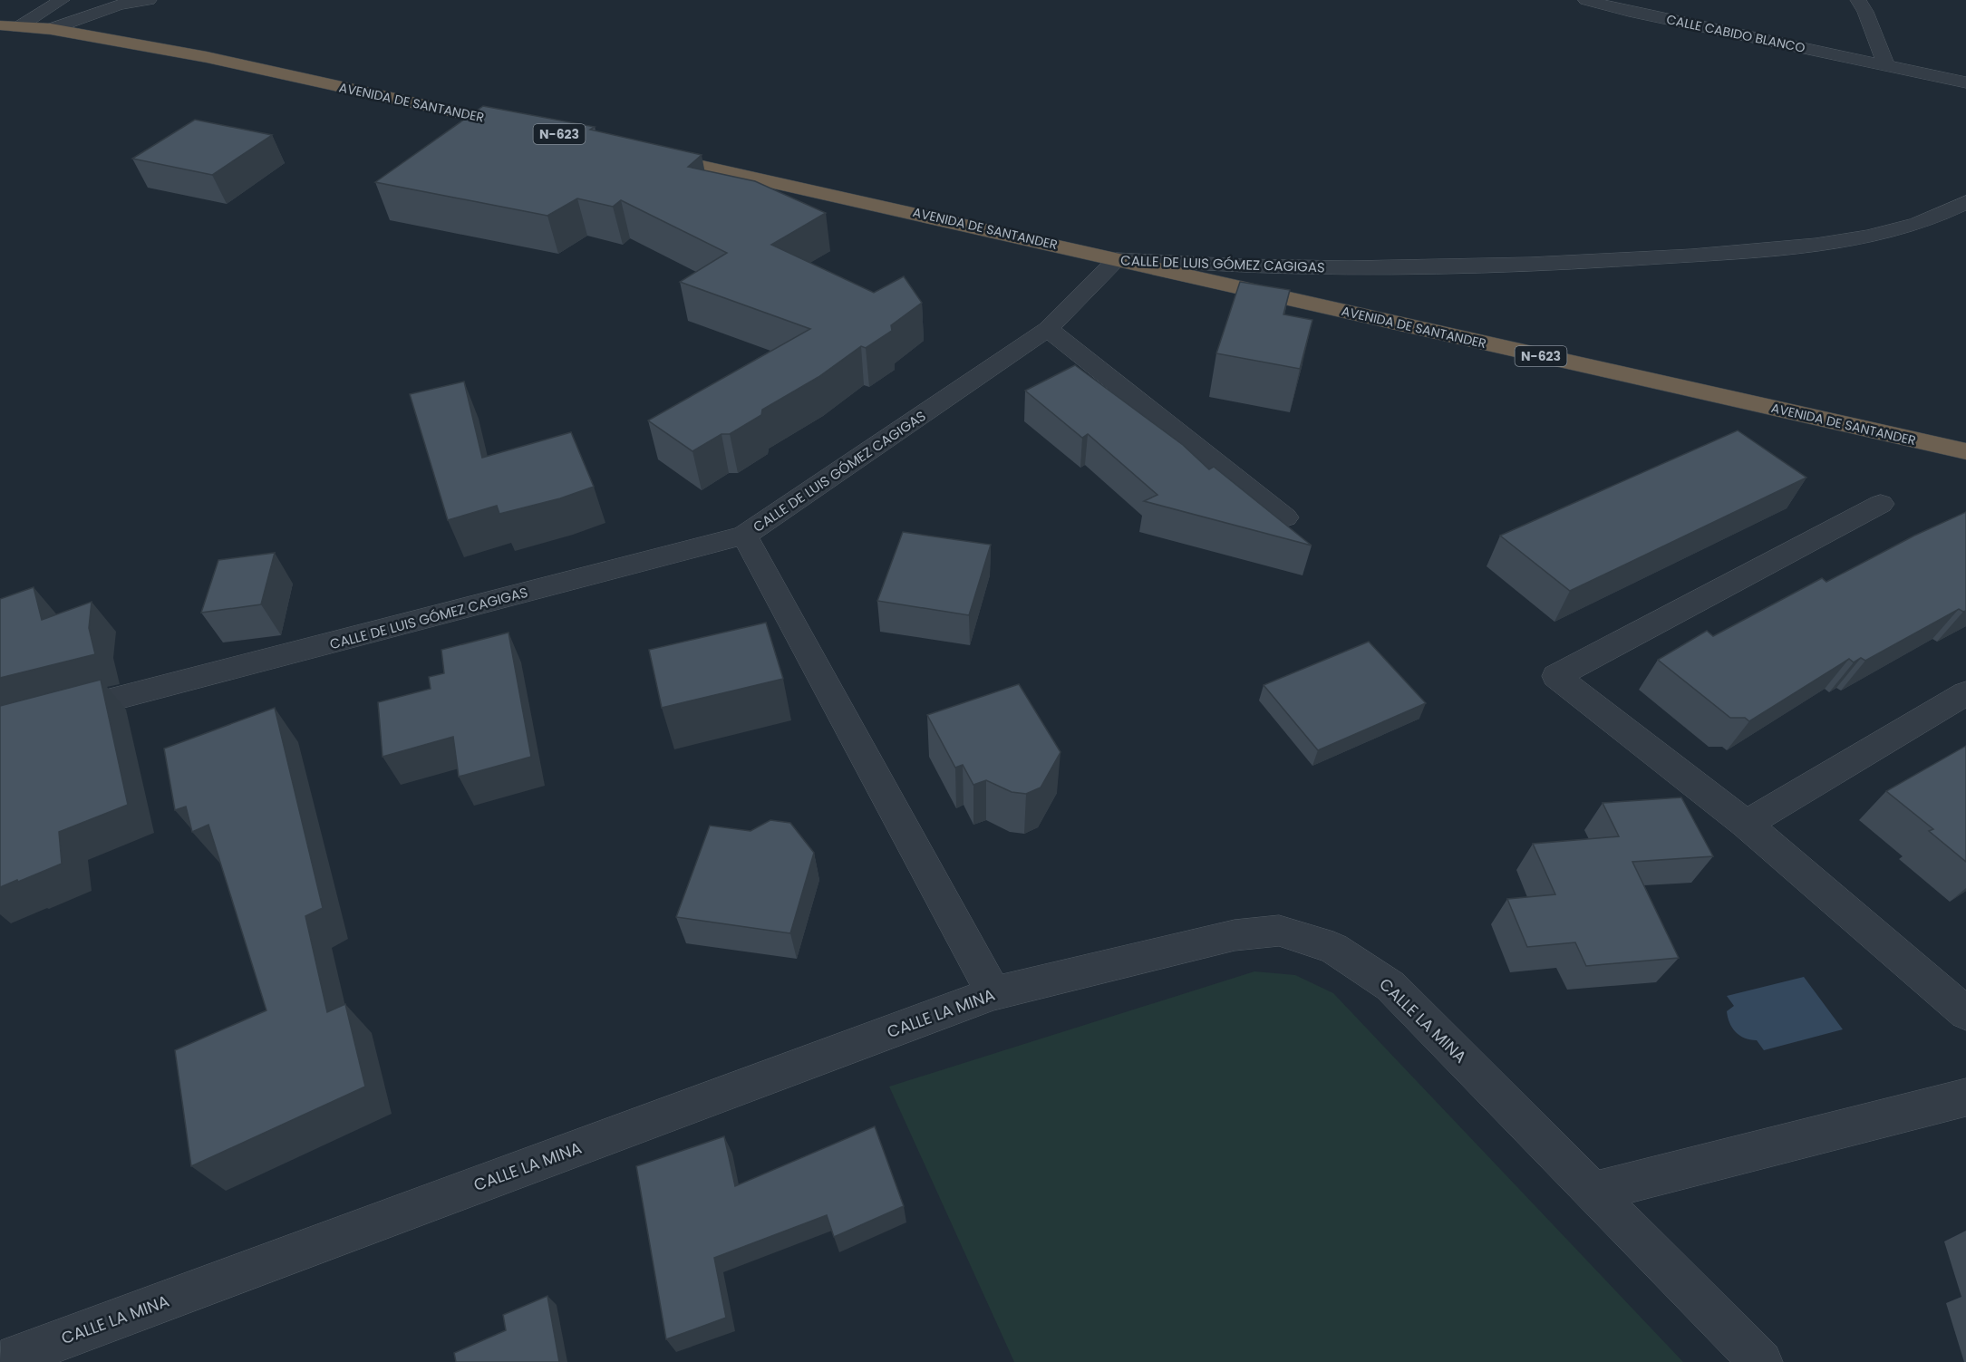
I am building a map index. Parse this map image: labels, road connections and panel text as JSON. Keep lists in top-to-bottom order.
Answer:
{
  "streets": {
    "highway": ["AVENIDA DE SANTANDER", "N-623"],
    "street": ["CALLE CABIDO BLANCO", "CALLE DE LUIS GÓMEZ CAGIGAS", "CALLE LA MINA"]
  },
  "crossings": [
    ["AVENIDA DE SANTANDER", "CALLE DE LUIS GÓMEZ CAGIGAS"]
  ]
}
